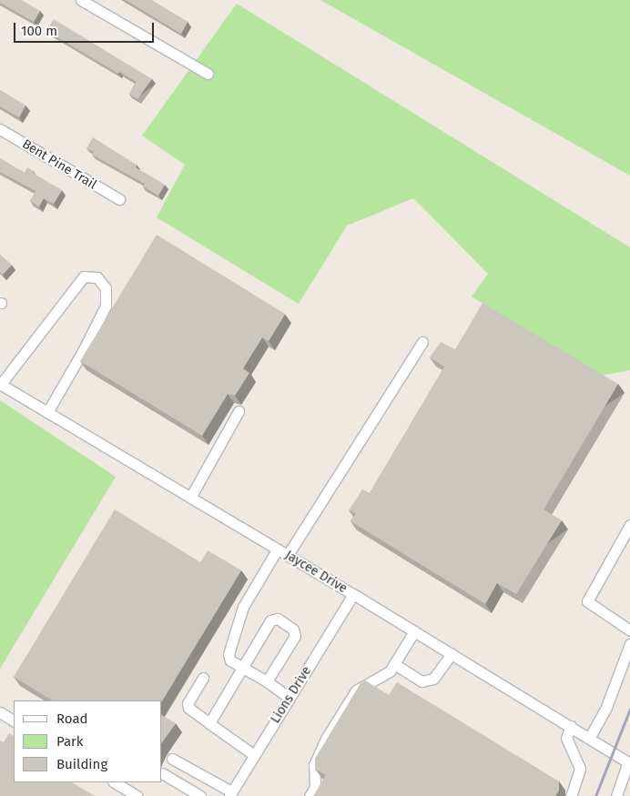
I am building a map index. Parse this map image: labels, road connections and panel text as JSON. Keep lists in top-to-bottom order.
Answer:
{
  "streets": {
    "street": ["Bent Pine Trail", "Jaycee Drive", "Lions Drive"]
  },
  "crossings": [
    ["Jaycee Drive", "Lions Drive"]
  ],
  "legend": ["Road", "Park", "Building"],
  "scale_bar": "100 m"
}
